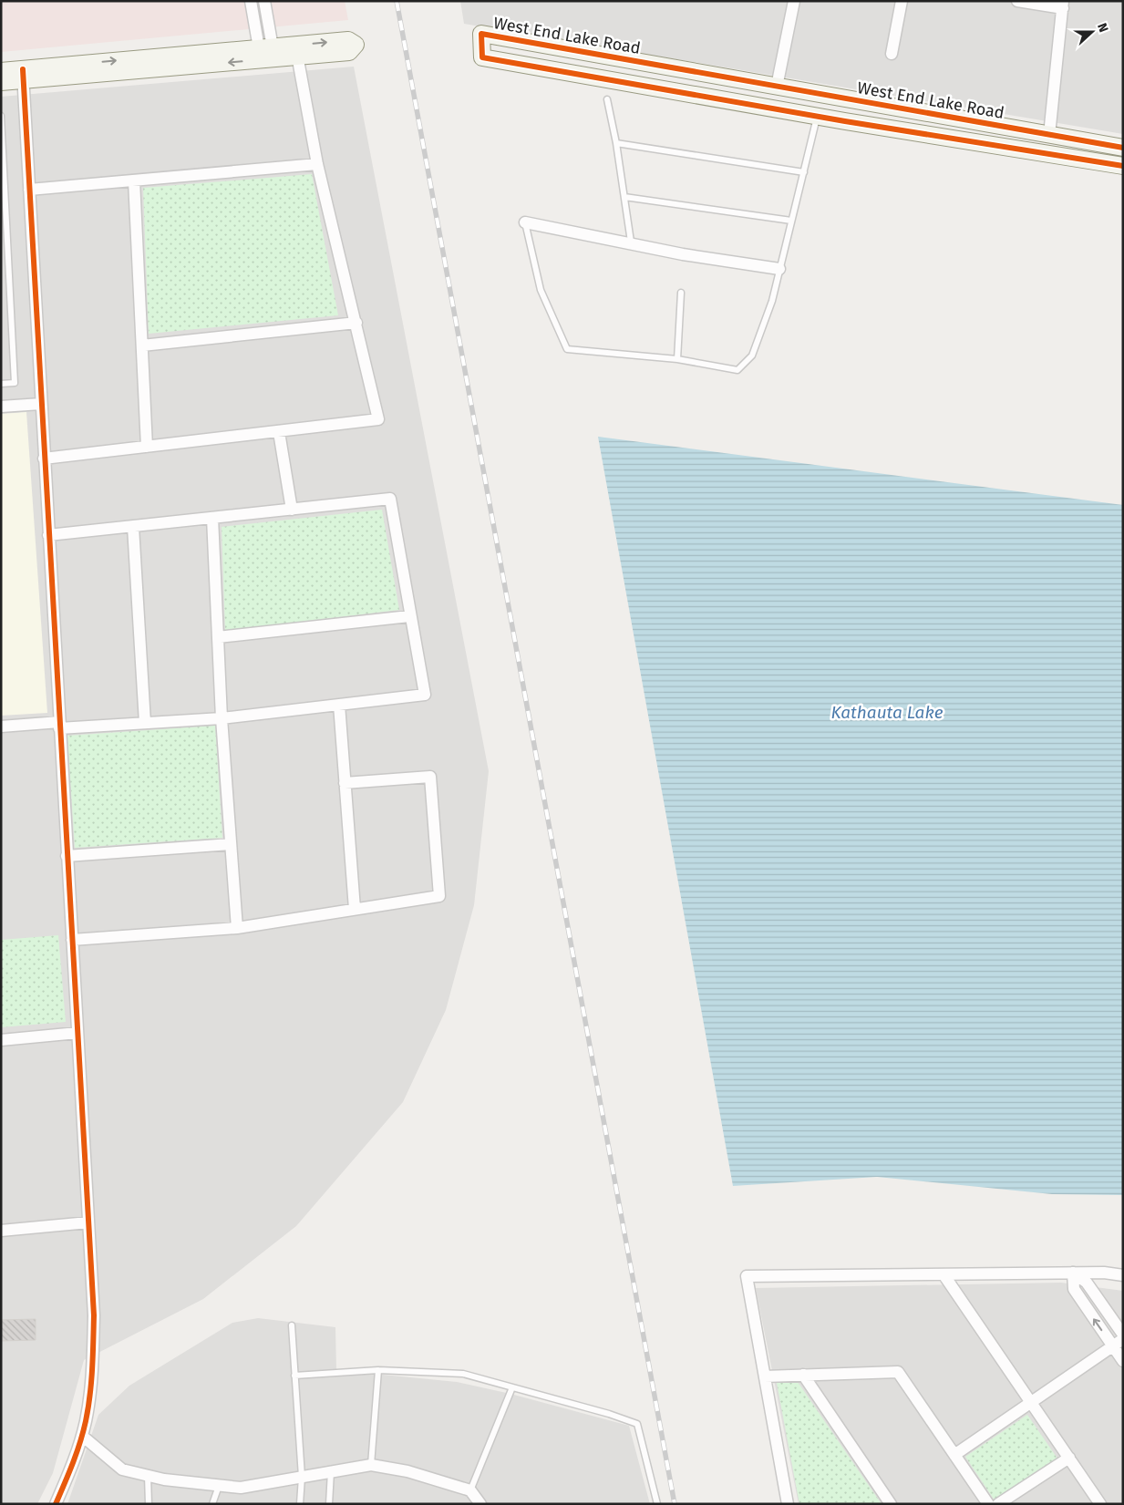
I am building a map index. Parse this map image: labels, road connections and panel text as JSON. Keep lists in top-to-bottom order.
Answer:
{
  "streets": {
    "street": ["West End Lake Road"]
  },
  "water": ["Kathauta Lake"],
  "north": "right"
}
